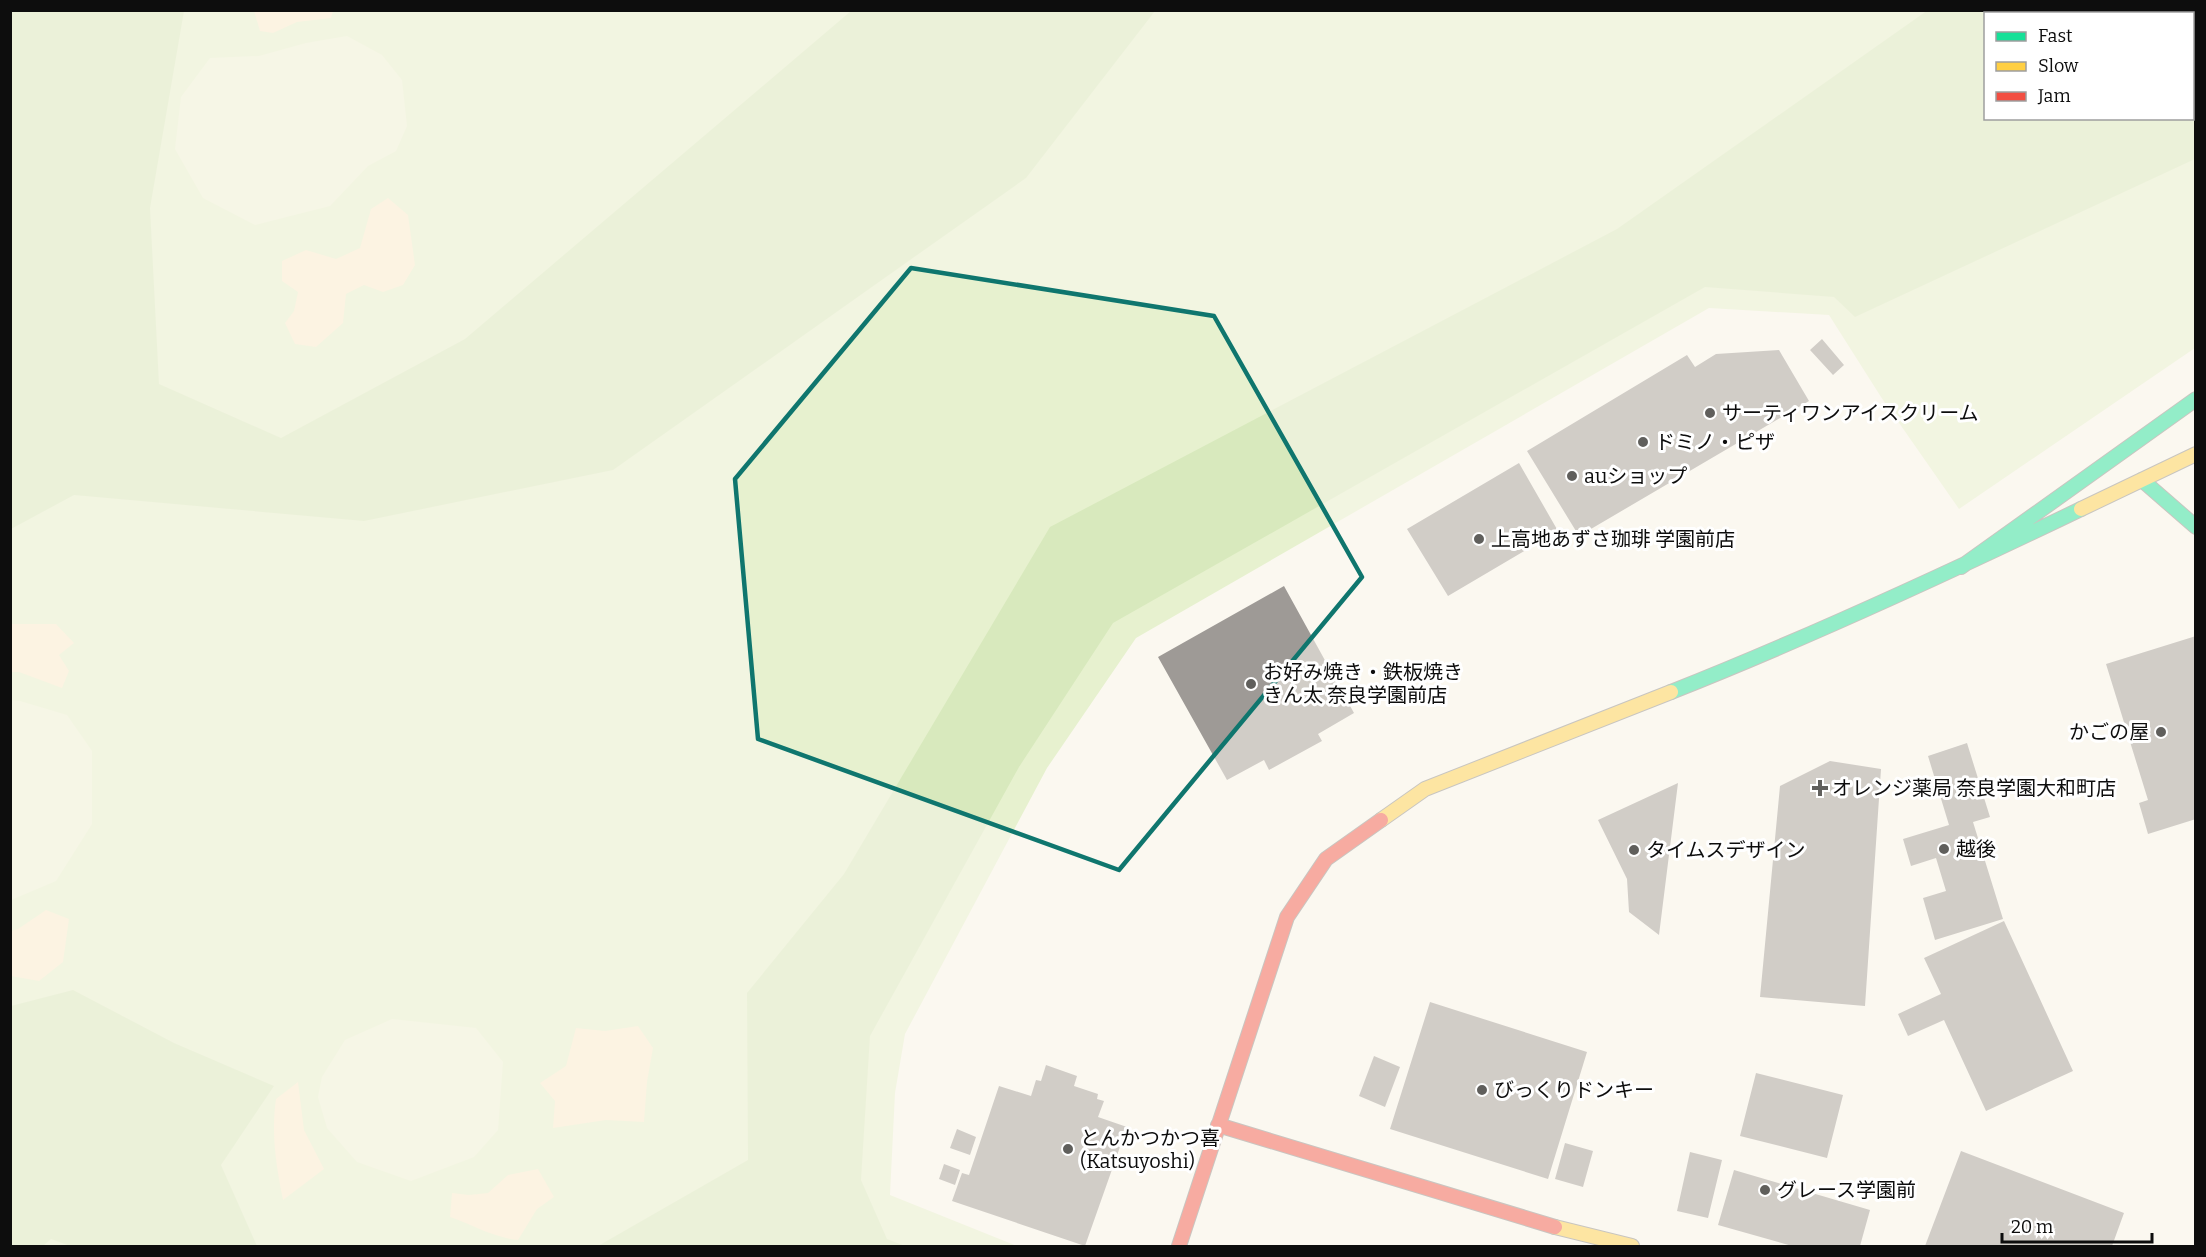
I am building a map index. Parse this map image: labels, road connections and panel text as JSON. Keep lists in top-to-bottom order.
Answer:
{
  "places": {
    "other": [
      "サーティワンアイスクリーム",
      "ドミノ・ピザ",
      "auショップ",
      "上高地あずさ珈琲 学園前店",
      "お好み焼き・鉄板焼き きん太 奈良学園前店",
      "かごの屋",
      "越後",
      "タイムスデザイン",
      "びっくりドンキー",
      "とんかつかつ喜 (Katsuyoshi)",
      "グレース学園前"
    ],
    "health": ["オレンジ薬局 奈良学園大和町店"]
  },
  "legend": ["Fast", "Slow", "Jam"],
  "scale_bar": "20 m"
}
